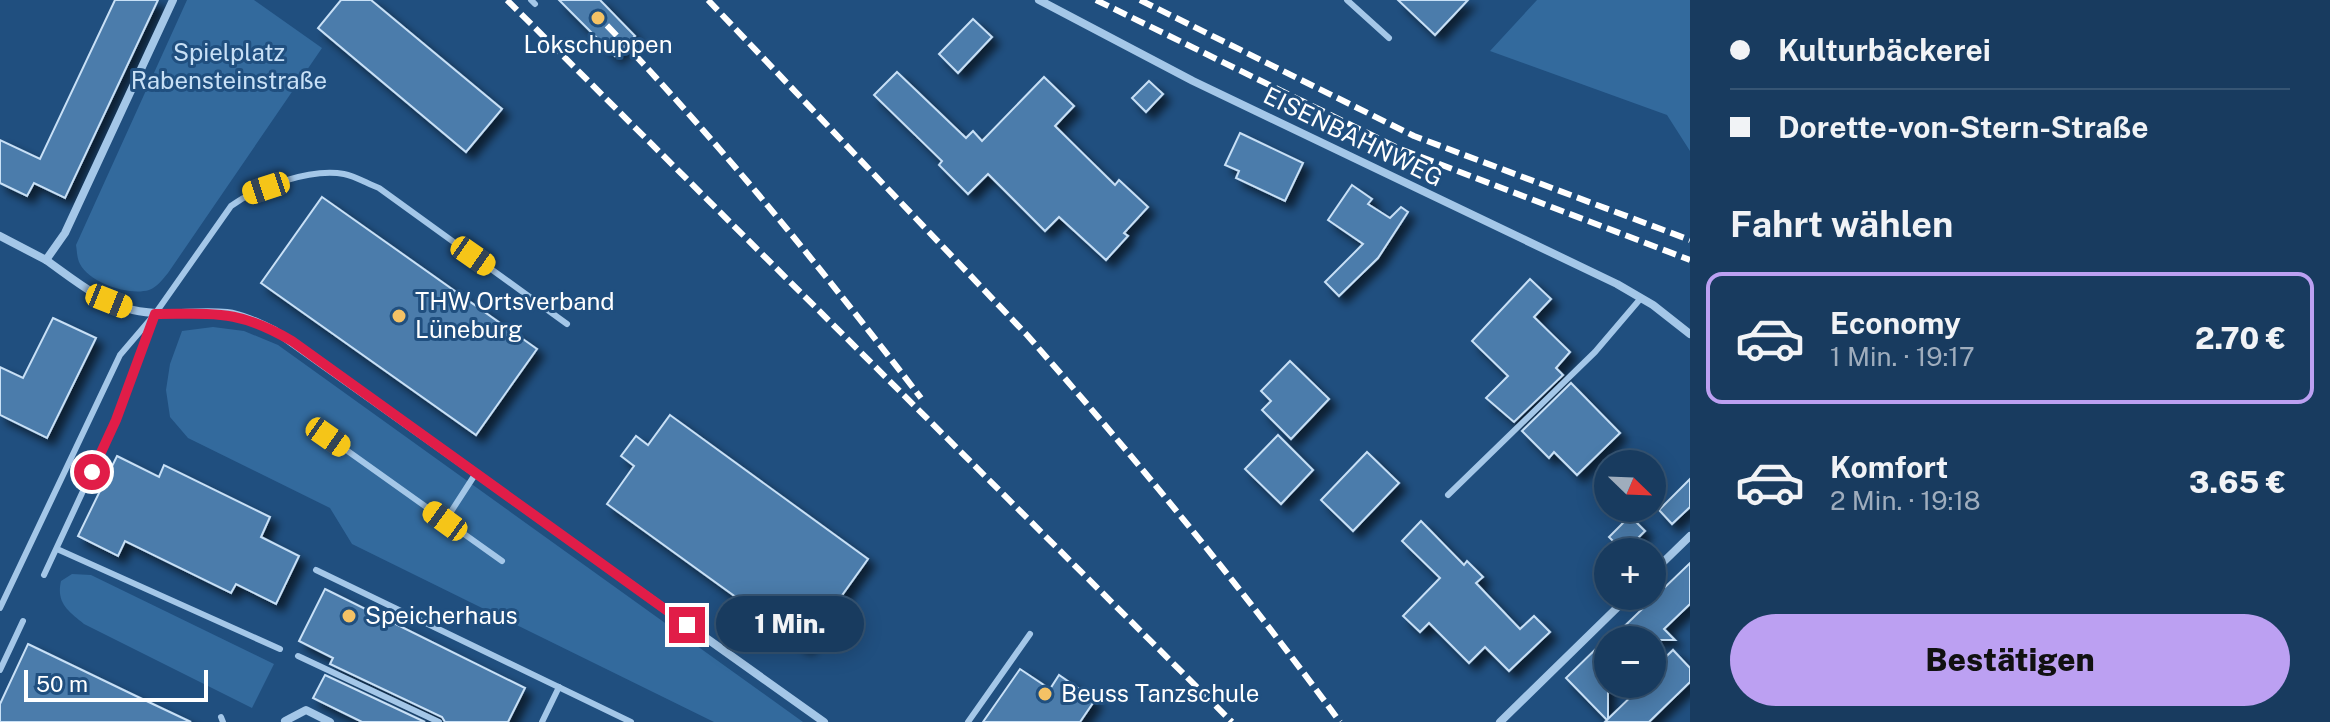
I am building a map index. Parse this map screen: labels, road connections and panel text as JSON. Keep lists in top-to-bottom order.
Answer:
{
  "streets": {
    "street": ["EISENBAHNWEG"]
  },
  "parks": ["Spielplatz Rabensteinstraße"],
  "places": [
    "Lokschuppen",
    "THW Ortsverband Lüneburg",
    "Speicherhaus",
    "Beuss Tanzschule"
  ],
  "scale_bar": "50 m",
  "north": "bottom right",
  "page": {
    "banner": ["Kulturbäckerei", "Dorette-von-Stern-Straße"],
    "heading": "Fahrt wählen",
    "list": [
      {
        "name": "Economy",
        "note": "1 Min. · 19:17",
        "value": "2.70 €"
      },
      {
        "name": "Komfort",
        "note": "2 Min. · 19:18",
        "value": "3.65 €"
      }
    ],
    "map_buttons": ["+", "−"],
    "bubble": "1 Min.",
    "buttons": "Bestätigen",
    "scale": "50 m"
  }
}
